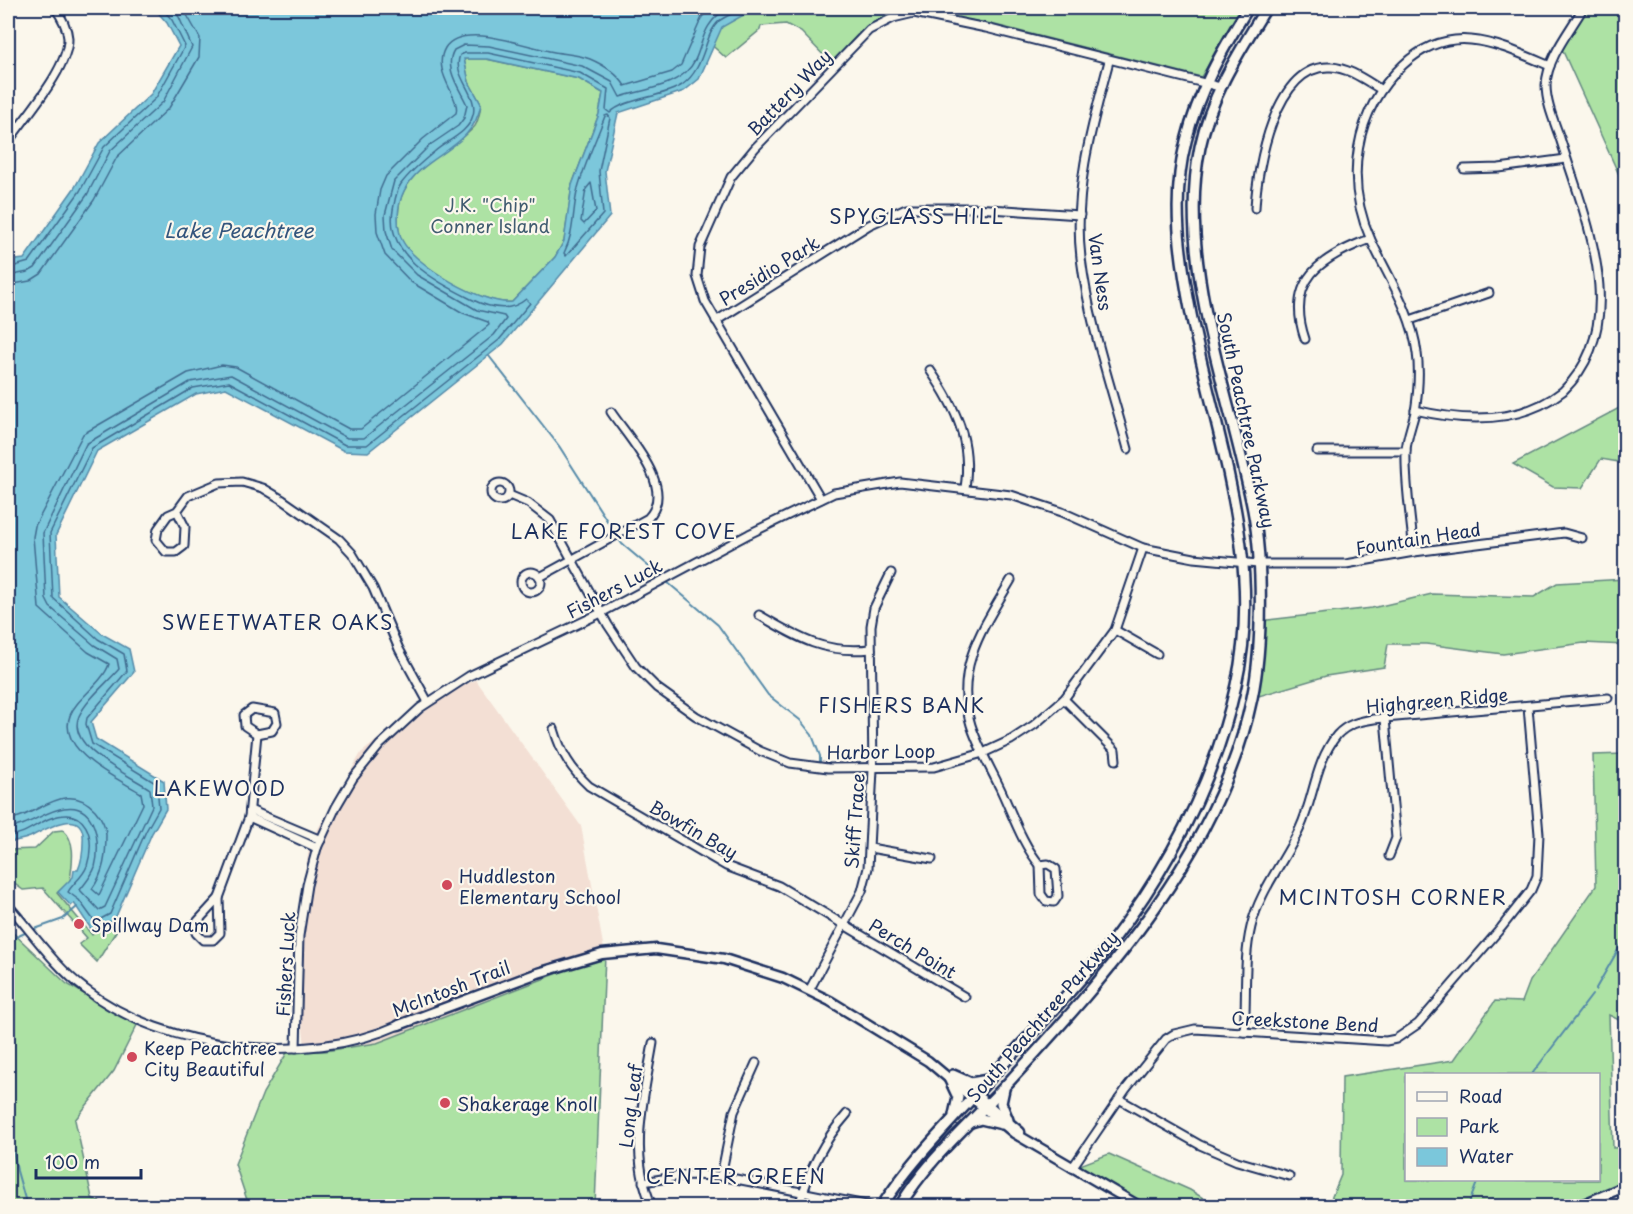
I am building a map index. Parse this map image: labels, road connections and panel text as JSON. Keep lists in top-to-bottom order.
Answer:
{
  "streets": {
    "main road": ["South Peachtree Parkway"],
    "street": [
      "Battery Way",
      "Presidio Park",
      "Van Ness",
      "Fountain Head",
      "Fishers Luck",
      "Highgreen Ridge",
      "Harbor Loop",
      "Skiff Trace",
      "Bowfin Bay",
      "Perch Point",
      "McIntosh Trail",
      "Creekstone Bend",
      "Long Leaf"
    ]
  },
  "crossings": [
    ["Battery Way", "Presidio Park"],
    ["Battery Way", "Van Ness"],
    ["Battery Way", "South Peachtree Parkway"],
    ["Battery Way", "Fishers Luck"],
    ["Presidio Park", "Van Ness"],
    ["South Peachtree Parkway", "Fountain Head"],
    ["South Peachtree Parkway", "Fishers Luck"],
    ["South Peachtree Parkway", "McIntosh Trail"],
    ["Fountain Head", "Fishers Luck"],
    ["Fishers Luck", "Harbor Loop"],
    ["Fishers Luck", "McIntosh Trail"],
    ["Highgreen Ridge", "Creekstone Bend"],
    ["Harbor Loop", "Skiff Trace"],
    ["Skiff Trace", "Bowfin Bay"],
    ["Skiff Trace", "Perch Point"],
    ["Skiff Trace", "McIntosh Trail"],
    ["Bowfin Bay", "Perch Point"],
    ["McIntosh Trail", "Creekstone Bend"]
  ],
  "districts": [
    "SPYGLASS HILL",
    "LAKE FOREST COVE",
    "SWEETWATER OAKS",
    "FISHERS BANK",
    "LAKEWOOD",
    "MCINTOSH CORNER",
    "CENTER GREEN"
  ],
  "water": ["Lake Peachtree"],
  "parks": ["J.K. \"Chip\" Conner Island"],
  "places": [
    "Huddleston Elementary School",
    "Spillway Dam",
    "Keep Peachtree City Beautiful",
    "Shakerage Knoll"
  ],
  "legend": ["Road", "Park", "Water"],
  "scale_bar": "100 m"
}
